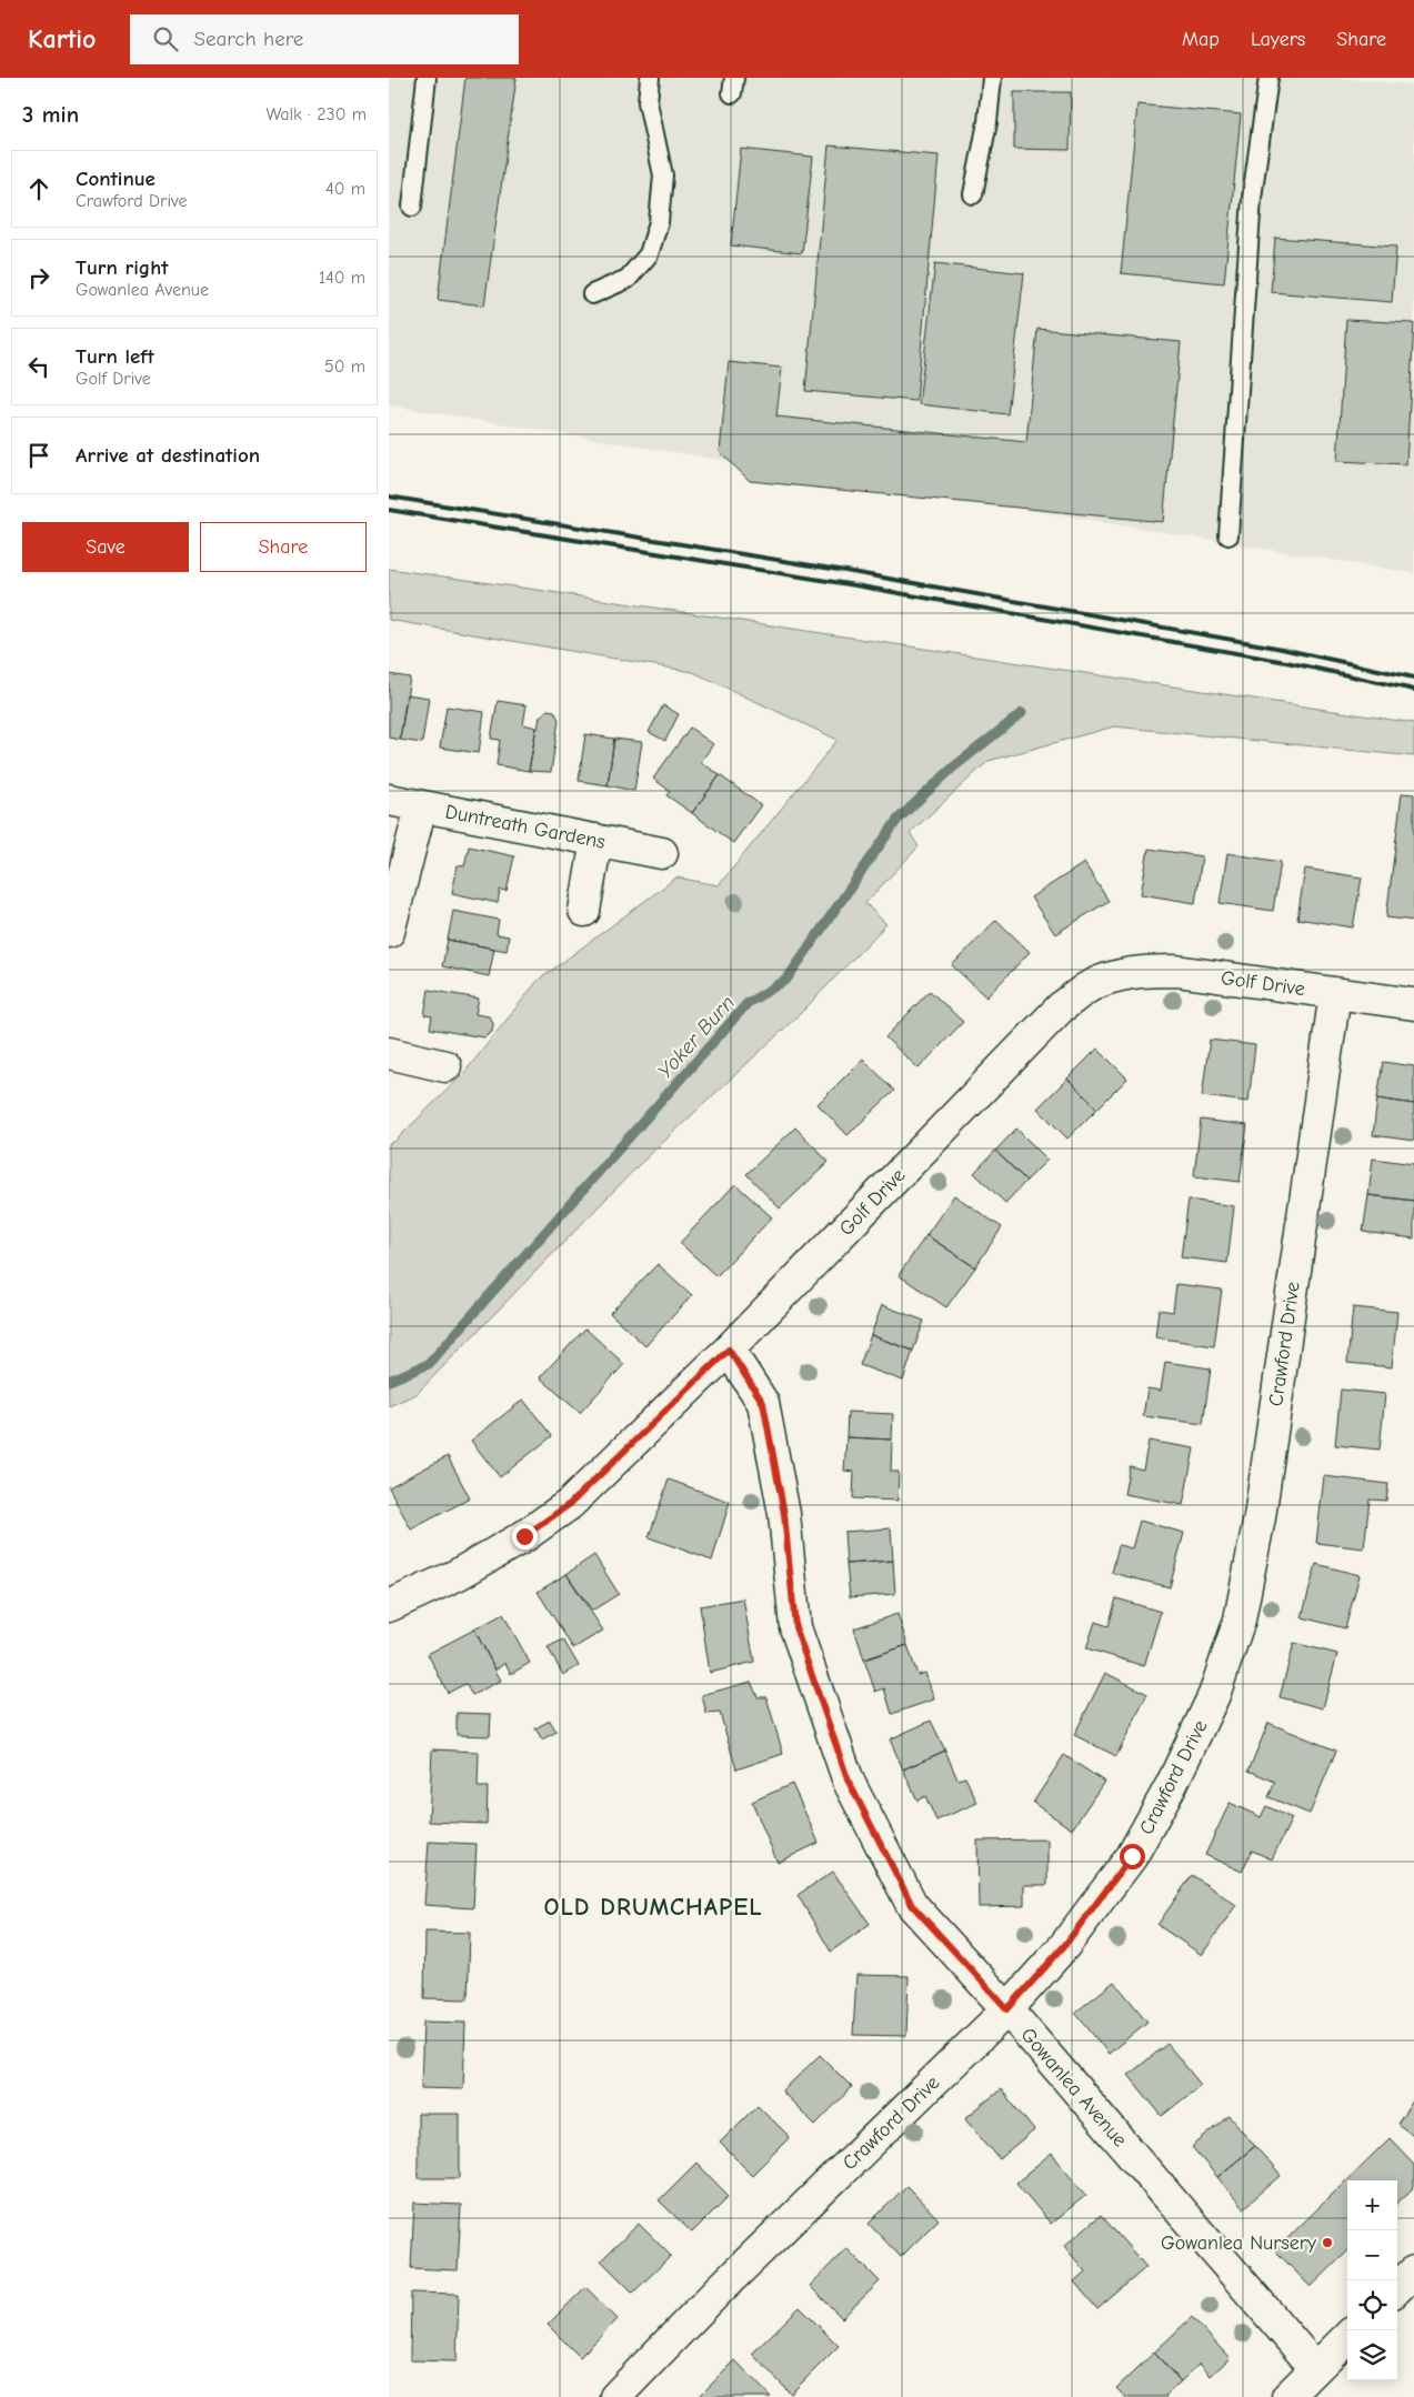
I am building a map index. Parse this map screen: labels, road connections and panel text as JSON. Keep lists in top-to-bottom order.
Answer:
{
  "streets": {
    "street": [
      "Duntreath Gardens",
      "Golf Drive",
      "Crawford Drive",
      "Gowanlea Avenue"
    ]
  },
  "crossings": [
    ["Golf Drive", "Crawford Drive"],
    ["Golf Drive", "Gowanlea Avenue"],
    ["Crawford Drive", "Gowanlea Avenue"]
  ],
  "districts": ["OLD DRUMCHAPEL"],
  "water": ["Yoker Burn"],
  "places": ["Gowanlea Nursery"],
  "page": {
    "header": "Kartio",
    "search": "Search here",
    "nav": ["Map", "Layers", "Share"],
    "heading": ["3 min", "Walk · 230 m"],
    "list": [
      ["Continue", "Crawford Drive", "40 m"],
      ["Turn right", "Gowanlea Avenue", "140 m"],
      ["Turn left", "Golf Drive", "50 m"],
      "Arrive at destination"
    ],
    "buttons": ["Save", "Share"],
    "map_buttons": ["+", "−"]
  }
}
